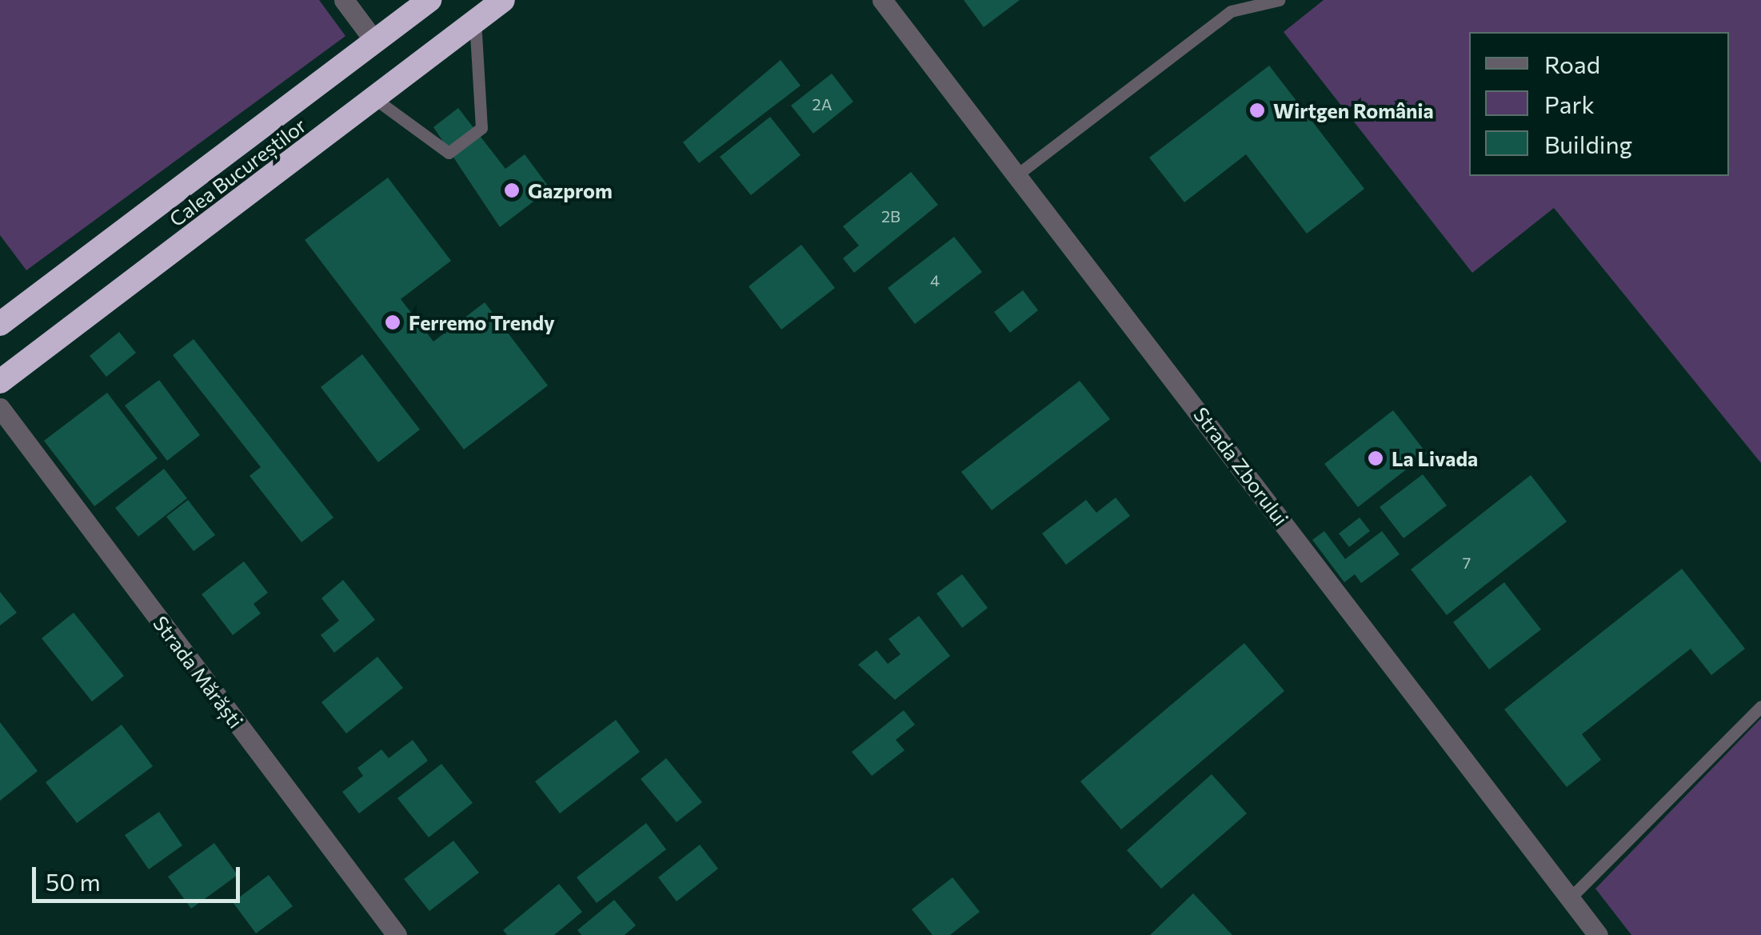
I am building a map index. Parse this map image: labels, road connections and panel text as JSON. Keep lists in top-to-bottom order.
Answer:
{
  "streets": {
    "highway": ["Calea Bucureștilor"],
    "street": ["Strada Zborului", "Strada Mărăști"]
  },
  "places": [
    "Wirtgen România",
    "Gazprom",
    "Ferremo Trendy",
    "La Livada"
  ],
  "house_numbers": [
    "2A",
    "2B",
    "4",
    "7"
  ],
  "legend": ["Road", "Park", "Building"],
  "scale_bar": "50 m"
}
